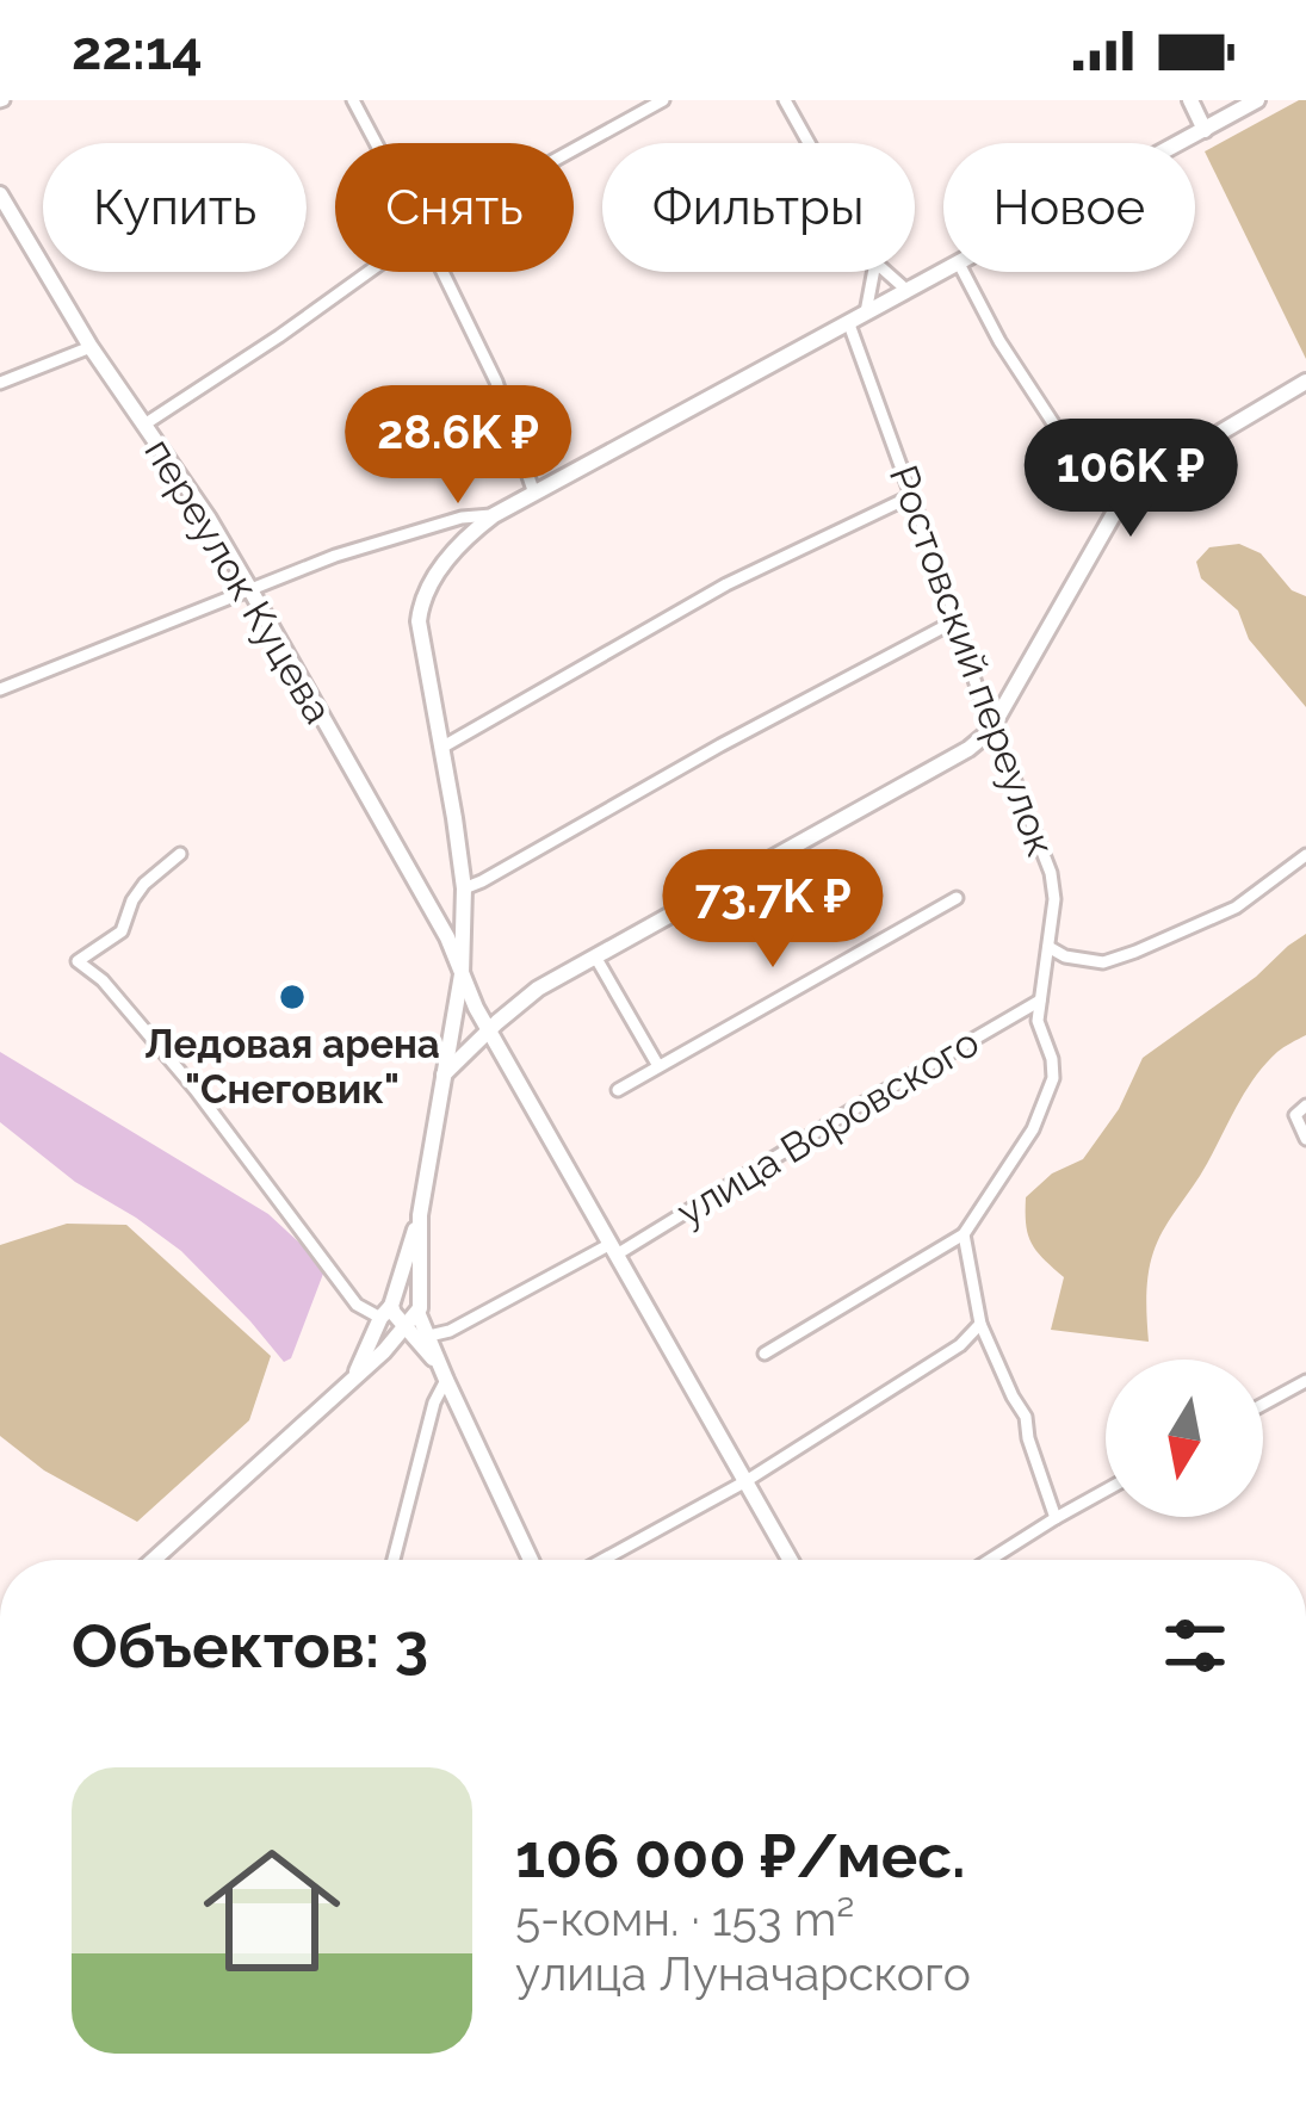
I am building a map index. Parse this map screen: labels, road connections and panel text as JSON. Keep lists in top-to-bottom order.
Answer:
{
  "streets": {
    "street": ["переулок Куцева", "Ростовский переулок", "улица Воровского"]
  },
  "crossings": [
    ["переулок Куцева", "улица Воровского"],
    ["Ростовский переулок", "улица Воровского"]
  ],
  "places": ["Ледовая арена \"Снеговик\""],
  "north": "bottom",
  "page": {
    "status": "22:14",
    "chip": [
      "Купить",
      "Снять",
      "Фильтры",
      "Новое"
    ],
    "price": ["28.6K ₽", "106K ₽", "73.7K ₽"],
    "heading": "Объектов: 3",
    "list": [
      {
        "name": "106 000 ₽/мес.",
        "note": "5-комн. · 153 m² · улица Луначарского"
      }
    ]
  }
}
